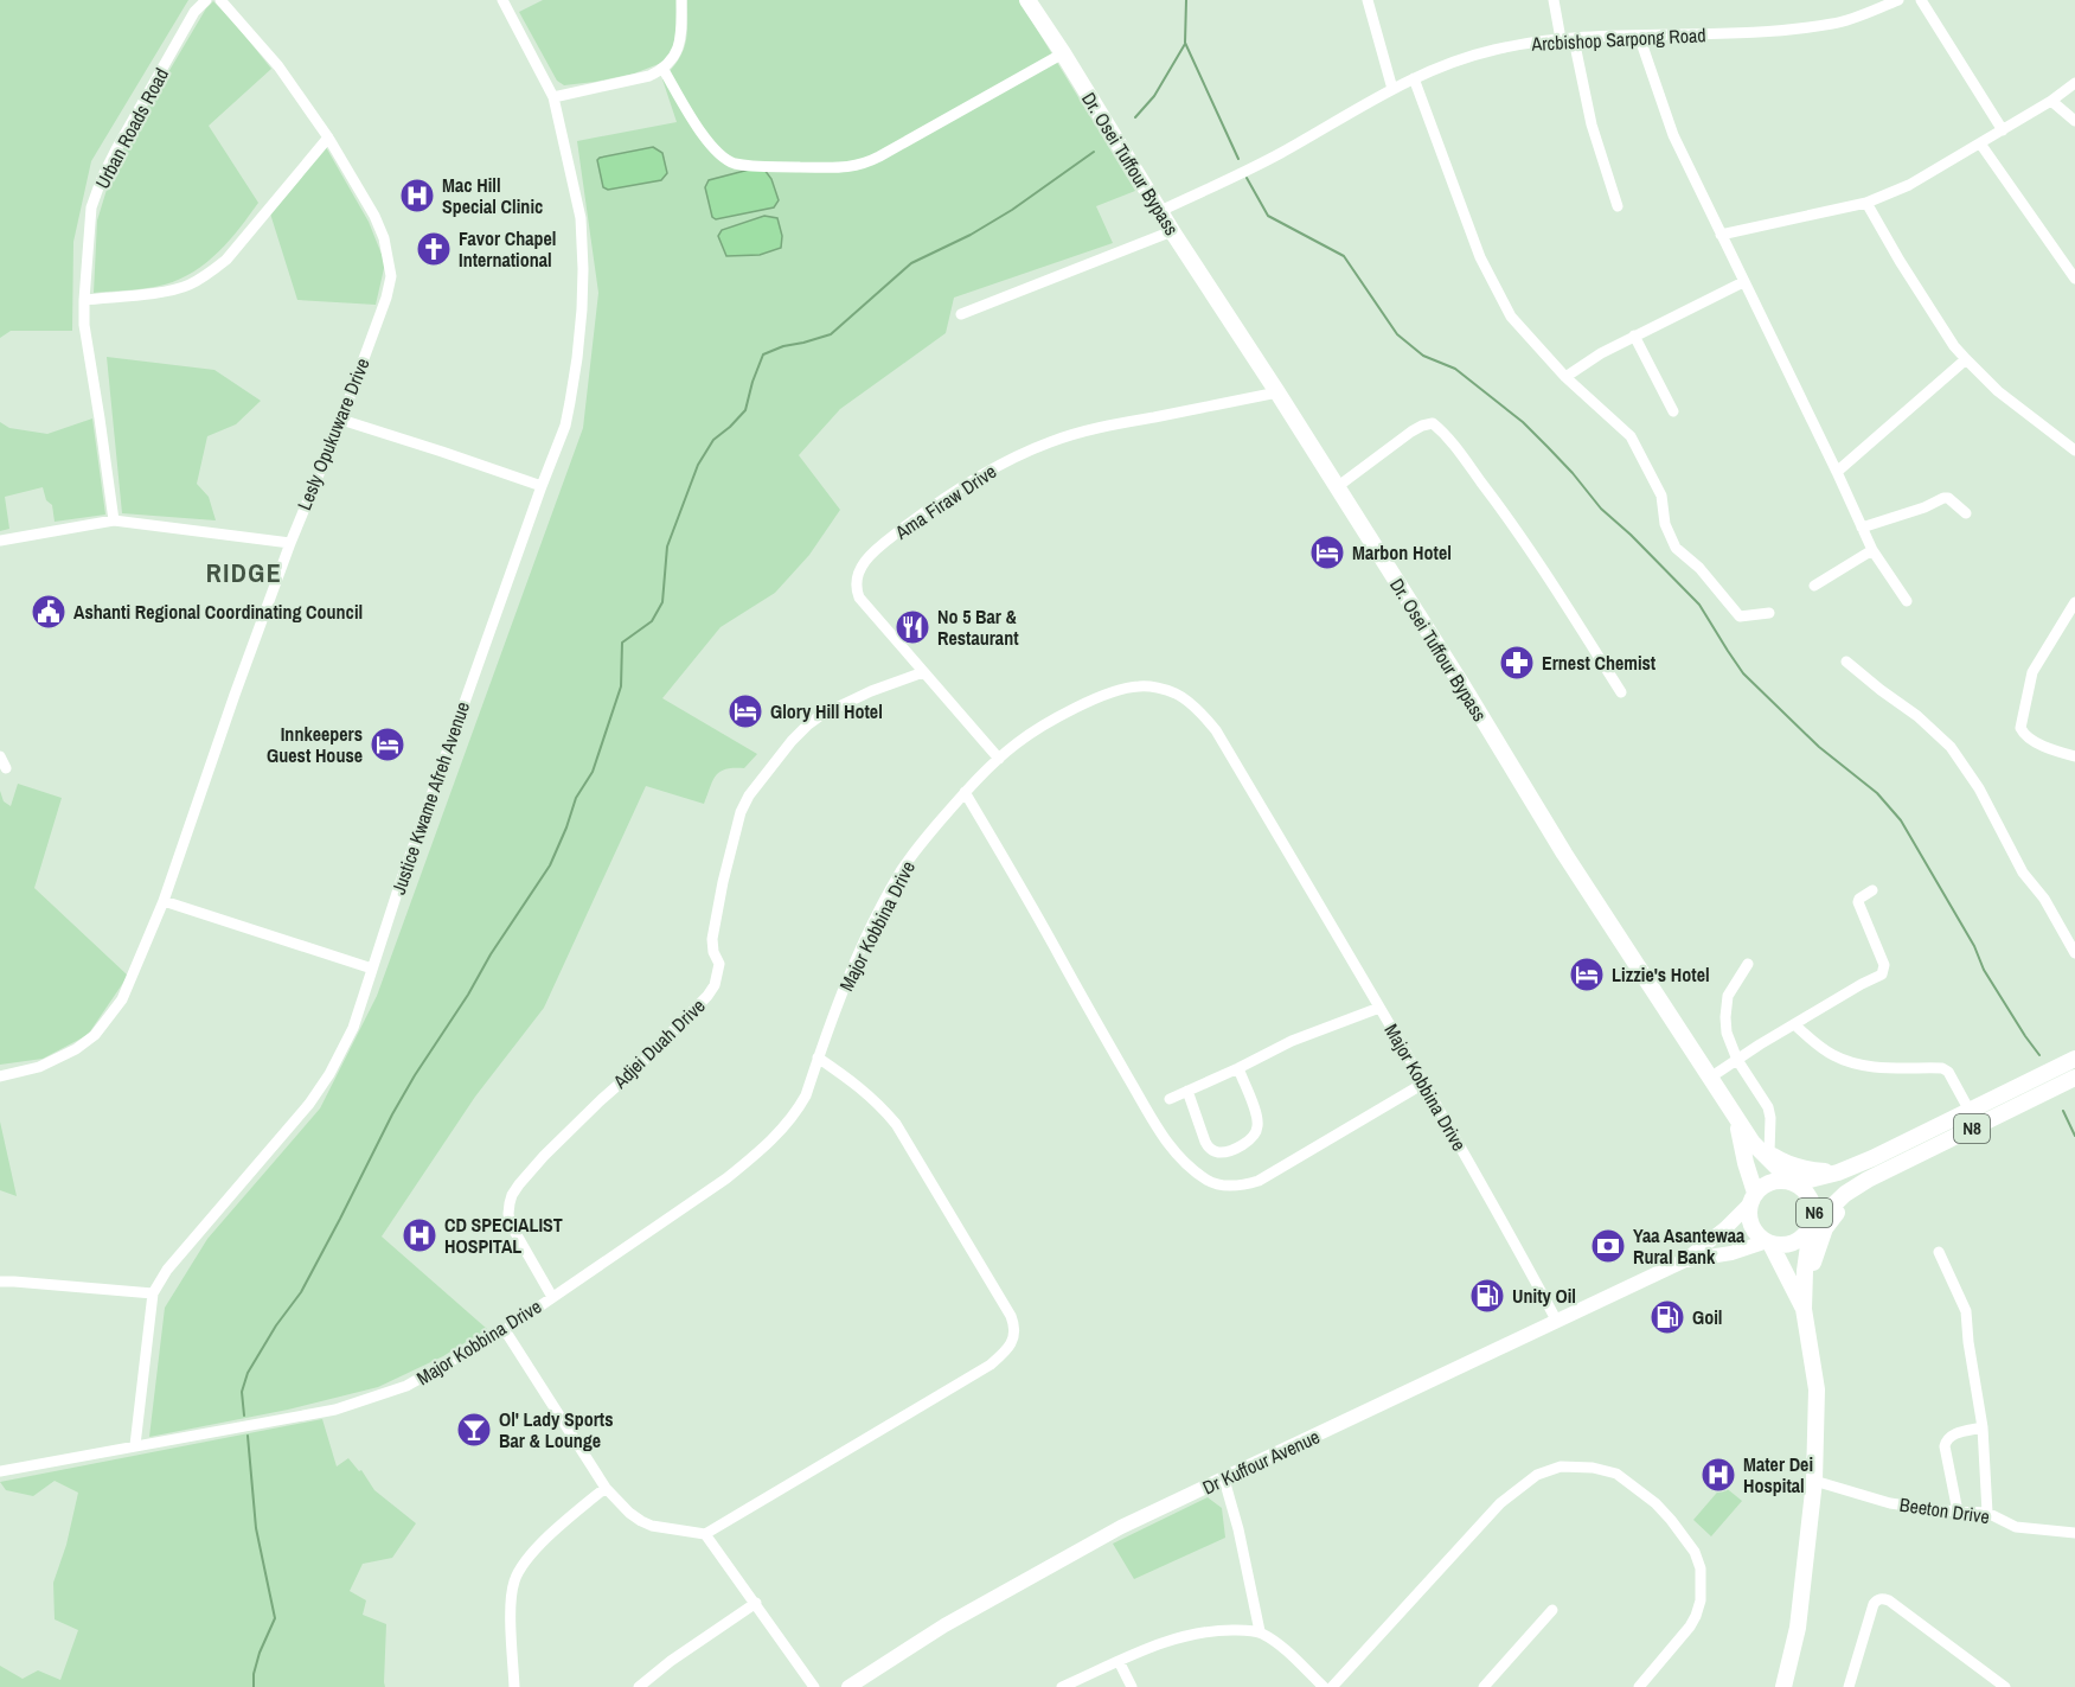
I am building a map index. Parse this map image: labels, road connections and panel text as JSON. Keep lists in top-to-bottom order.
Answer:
{
  "streets": {
    "highway": ["Dr. Osei Tuffour Bypass", "N8", "N6"],
    "main road": ["Dr Kuffour Avenue"],
    "street": [
      "Arcbishop Sarpong Road",
      "Urban Roads Road",
      "Lesly Opukuware Drive",
      "Ama Firaw Drive",
      "Justice Kwame Afreh Avenue",
      "Major Kobbina Drive",
      "Adjei Duah Drive",
      "Beeton Drive"
    ]
  },
  "crossings": [
    ["Arcbishop Sarpong Road", "Dr. Osei Tuffour Bypass"],
    ["Dr. Osei Tuffour Bypass", "Ama Firaw Drive"],
    ["Dr. Osei Tuffour Bypass", "N8"],
    ["Dr. Osei Tuffour Bypass", "N6"],
    ["Ama Firaw Drive", "Major Kobbina Drive"],
    ["Ama Firaw Drive", "Adjei Duah Drive"],
    ["Justice Kwame Afreh Avenue", "Major Kobbina Drive"],
    ["Major Kobbina Drive", "Adjei Duah Drive"],
    ["Major Kobbina Drive", "Dr Kuffour Avenue"],
    ["N8", "N6"],
    ["N6", "Beeton Drive"]
  ],
  "districts": ["RIDGE"],
  "places": {
    "hospital": ["Mac Hill Special Clinic", "CD SPECIALIST HOSPITAL", "Mater Dei Hospital"],
    "church": ["Favor Chapel International"],
    "hotel": [
      "Marbon Hotel",
      "Glory Hill Hotel",
      "Innkeepers Guest House",
      "Lizzie's Hotel"
    ],
    "public building": ["Ashanti Regional Coordinating Council"],
    "restaurant": ["No 5 Bar & Restaurant"],
    "pharmacy": ["Ernest Chemist"],
    "bank": ["Yaa Asantewaa Rural Bank"],
    "fuel station": ["Unity Oil", "Goil"],
    "bar": ["Ol' Lady Sports Bar & Lounge"]
  }
}
